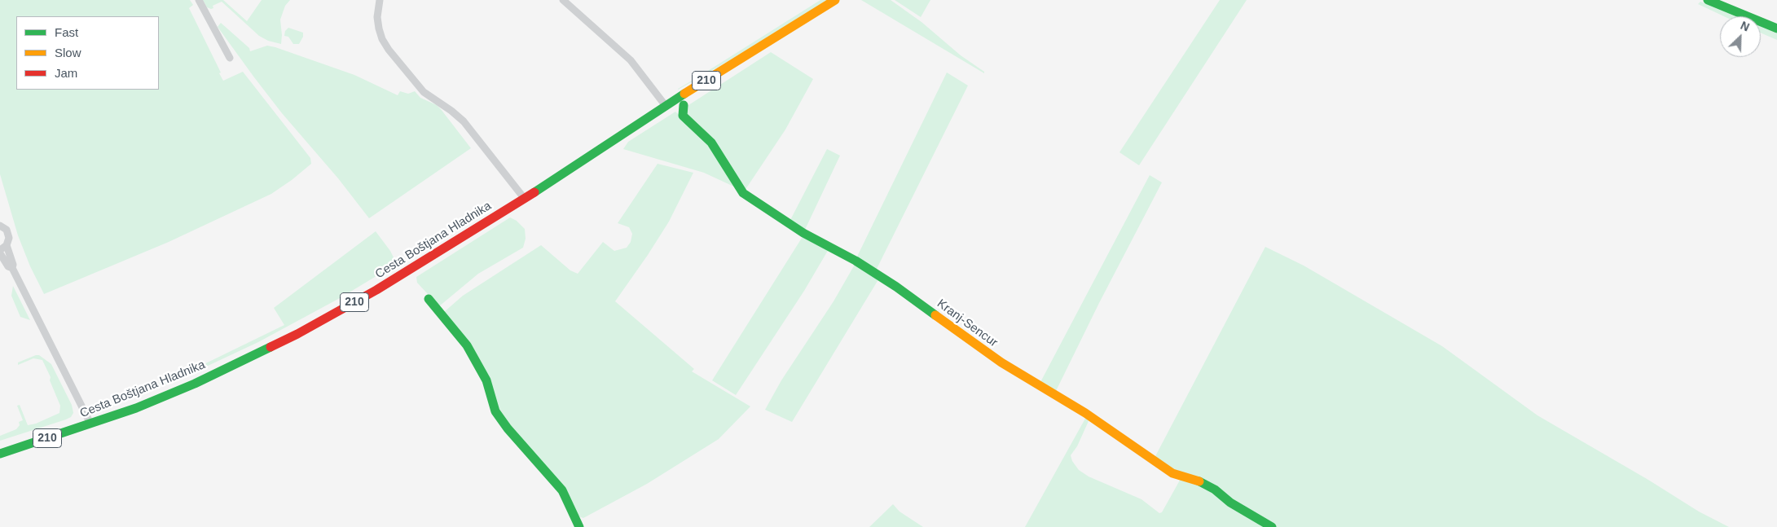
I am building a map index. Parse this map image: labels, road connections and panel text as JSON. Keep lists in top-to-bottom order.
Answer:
{
  "streets": {
    "main road": ["210", "Cesta Boštjana Hladnika", "Kranj-Sencur"]
  },
  "legend": ["Fast", "Slow", "Jam"],
  "north": "top right"
}
